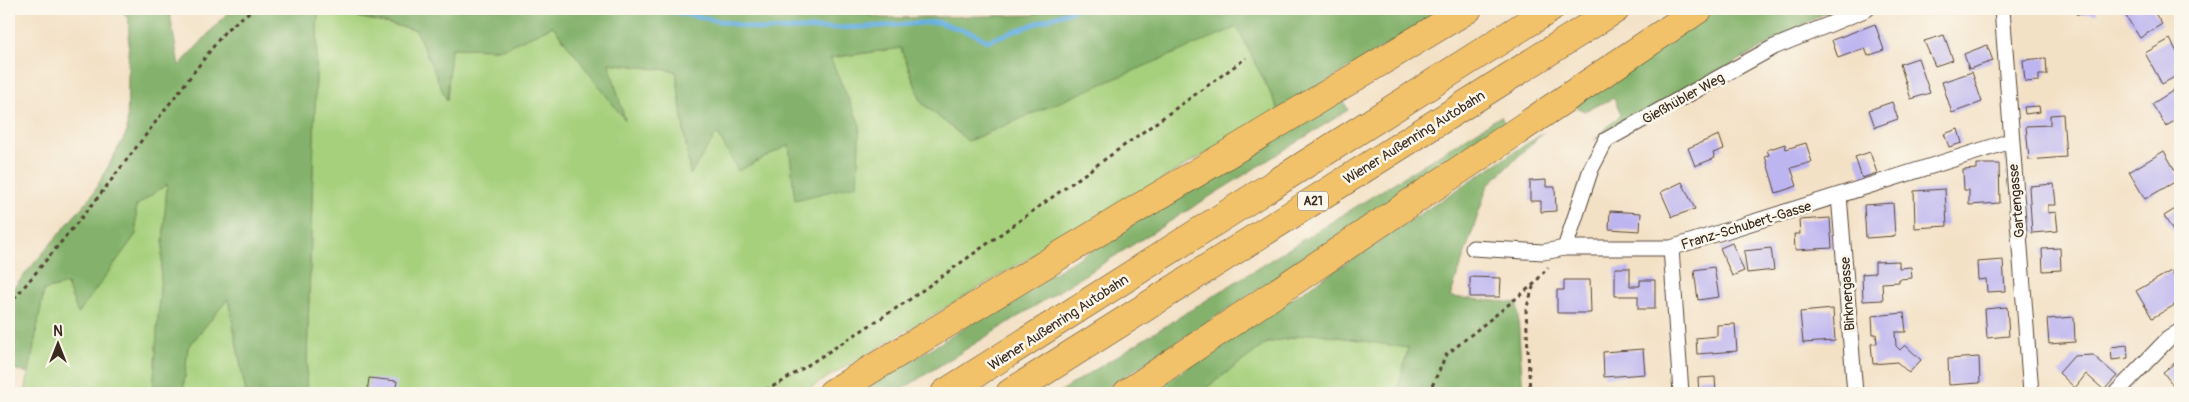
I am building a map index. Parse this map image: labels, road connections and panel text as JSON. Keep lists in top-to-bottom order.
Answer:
{
  "streets": {
    "highway": ["Wiener Außenring Autobahn", "A21"],
    "street": [
      "Gießhübler Weg",
      "Gartengasse",
      "Franz-Schubert-Gasse",
      "Birknergasse"
    ]
  },
  "crossings": [
    ["Gießhübler Weg", "Franz-Schubert-Gasse"],
    ["Gartengasse", "Franz-Schubert-Gasse"],
    ["Franz-Schubert-Gasse", "Birknergasse"]
  ],
  "north": "top"
}
